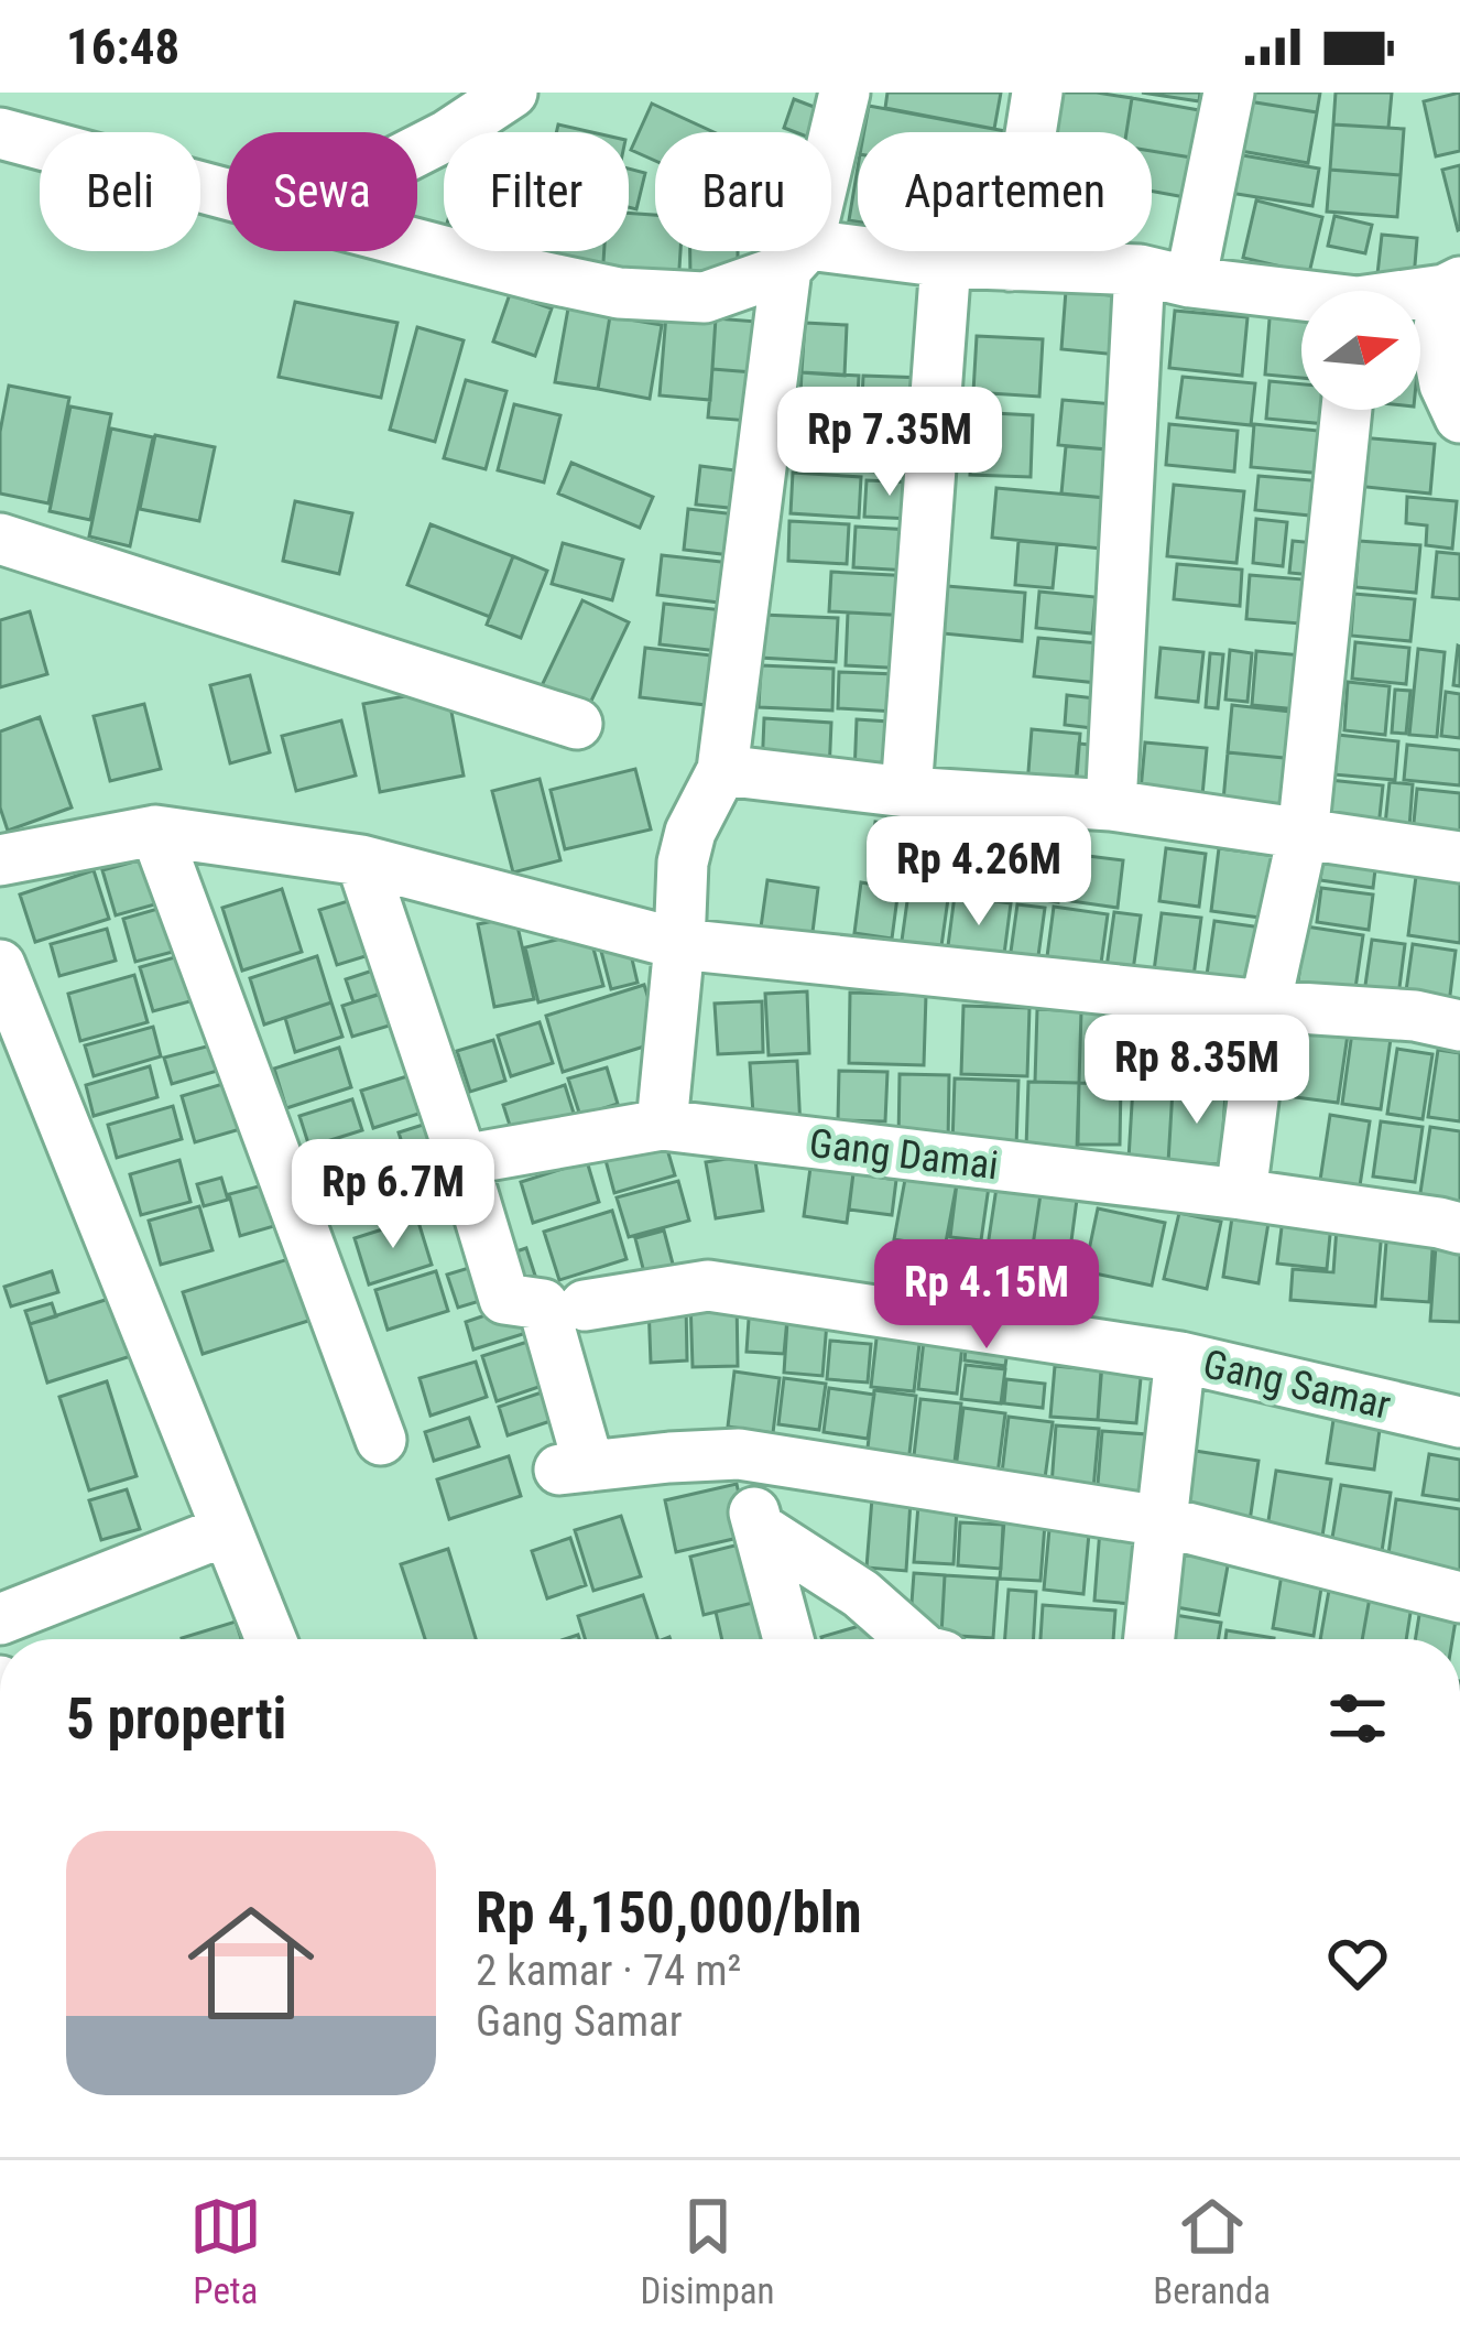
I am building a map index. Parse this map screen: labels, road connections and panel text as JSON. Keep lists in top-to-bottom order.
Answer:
{
  "streets": {
    "street": ["Gang Damai", "Gang Samar"]
  },
  "north": "right",
  "page": {
    "status": "16:48",
    "chip": [
      "Beli",
      "Sewa",
      "Filter",
      "Baru",
      "Apartemen"
    ],
    "price": [
      "Rp 7.35M",
      "Rp 4.26M",
      "Rp 8.35M",
      "Rp 6.7M",
      "Rp 4.15M"
    ],
    "heading": "5 properti",
    "list": [
      {
        "name": "Rp 4,150,000/bln",
        "note": "2 kamar · 74 m² · Gang Samar"
      }
    ],
    "tabs": ["Peta", "Disimpan", "Beranda"]
  }
}
